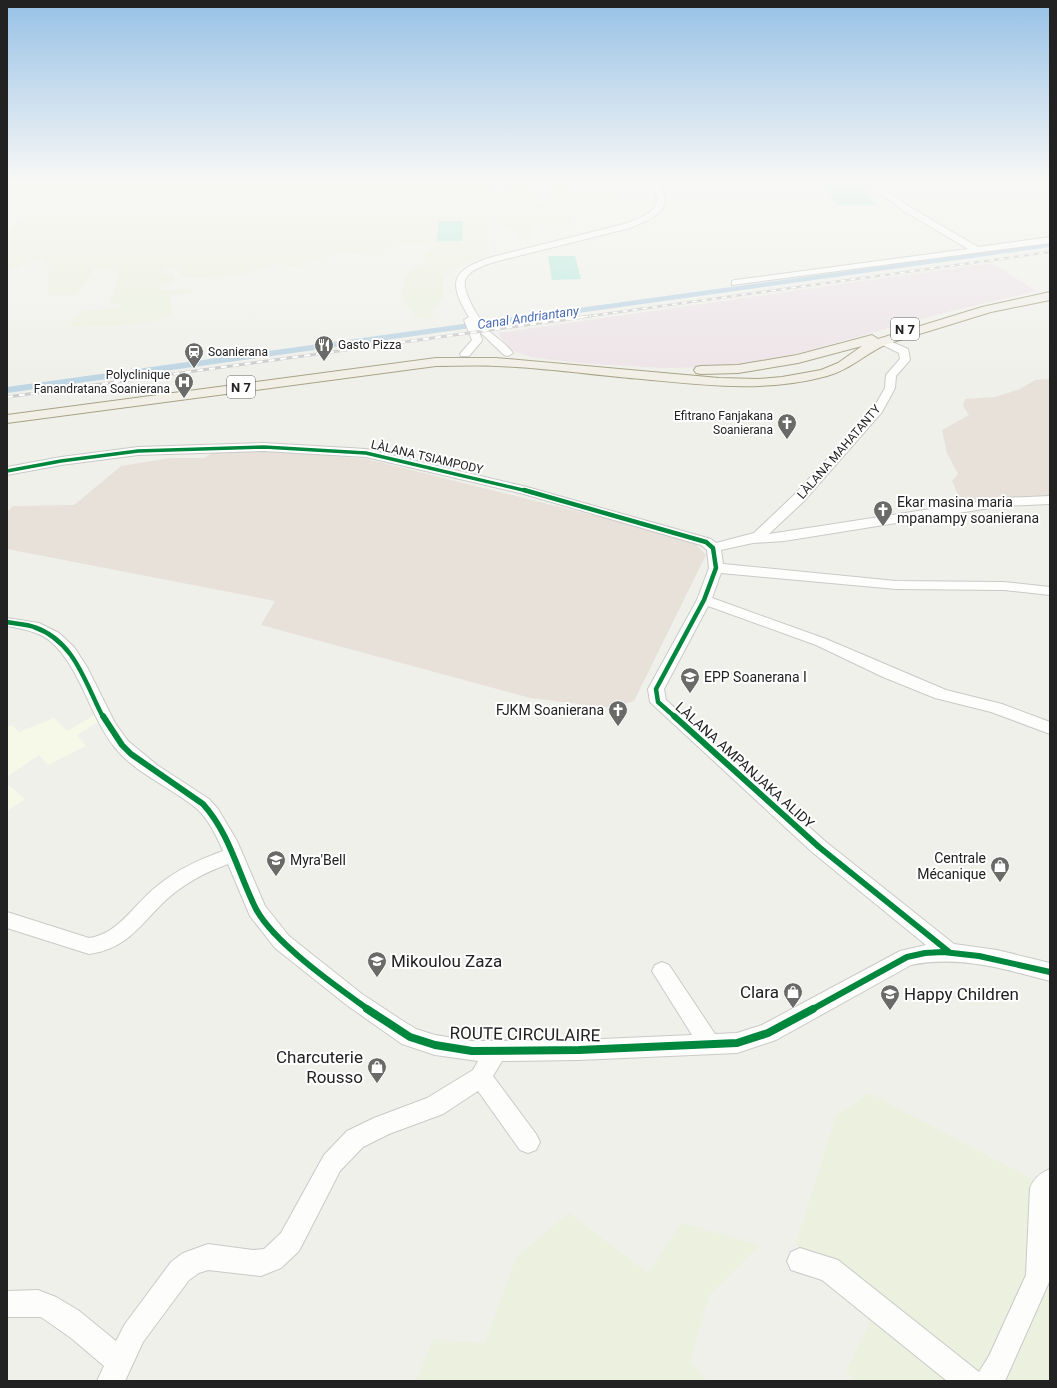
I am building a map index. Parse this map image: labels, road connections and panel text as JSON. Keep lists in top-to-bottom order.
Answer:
{
  "streets": {
    "main road": ["N 7"],
    "street": [
      "LÀLANA MAHATANTY",
      "LÀLANA TSIAMPODY",
      "LÀLANA AMPANJAKA ALIDY",
      "ROUTE CIRCULAIRE"
    ]
  },
  "crossings": [
    ["N 7", "LÀLANA MAHATANTY"],
    ["LÀLANA TSIAMPODY", "LÀLANA AMPANJAKA ALIDY"],
    ["LÀLANA AMPANJAKA ALIDY", "ROUTE CIRCULAIRE"]
  ],
  "water": ["Canal Andriantany"],
  "places": {
    "restaurant": ["Gasto Pizza"],
    "station": ["Soanierana"],
    "hospital": ["Polyclinique Fanandratana Soanierana"],
    "church": ["Efitrano Fanjakana Soanierana", "Ekar masina maria mpanampy soanierana", "FJKM Soanierana"],
    "school or university": [
      "EPP Soanerana I",
      "Myra'Bell",
      "Mikoulou Zaza",
      "Happy Children"
    ],
    "shop": ["Centrale Mécanique", "Clara", "Charcuterie Rousso"]
  }
}
